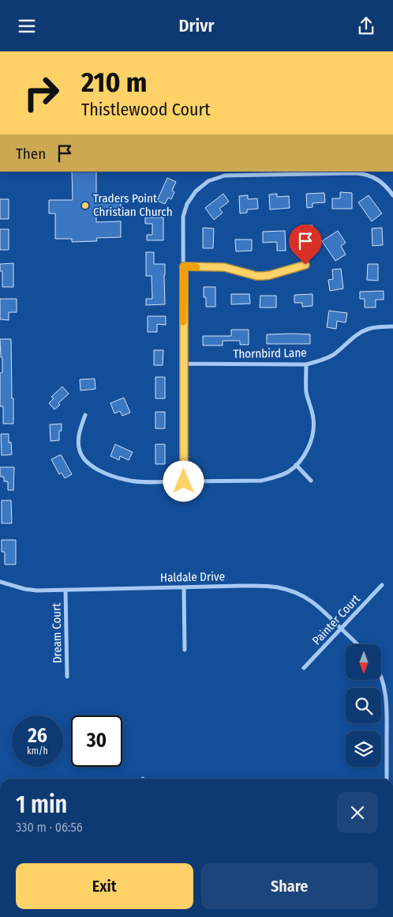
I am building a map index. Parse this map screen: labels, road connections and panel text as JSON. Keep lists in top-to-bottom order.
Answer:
{
  "streets": {
    "street": [
      "Thornbird Lane",
      "Haldale Drive",
      "Painter Court",
      "Dream Court"
    ]
  },
  "crossings": [
    ["Haldale Drive", "Painter Court"],
    ["Haldale Drive", "Dream Court"]
  ],
  "places": ["Traders Point Christian Church"],
  "north": "bottom",
  "page": {
    "header": "Drivr",
    "turn": ["210 m", "Thistlewood Court"],
    "then": "Then",
    "speed": "26 km/h",
    "limit": "30",
    "heading": ["1 min", "330 m · 06:56"],
    "buttons": ["Exit", "Share"]
  }
}
